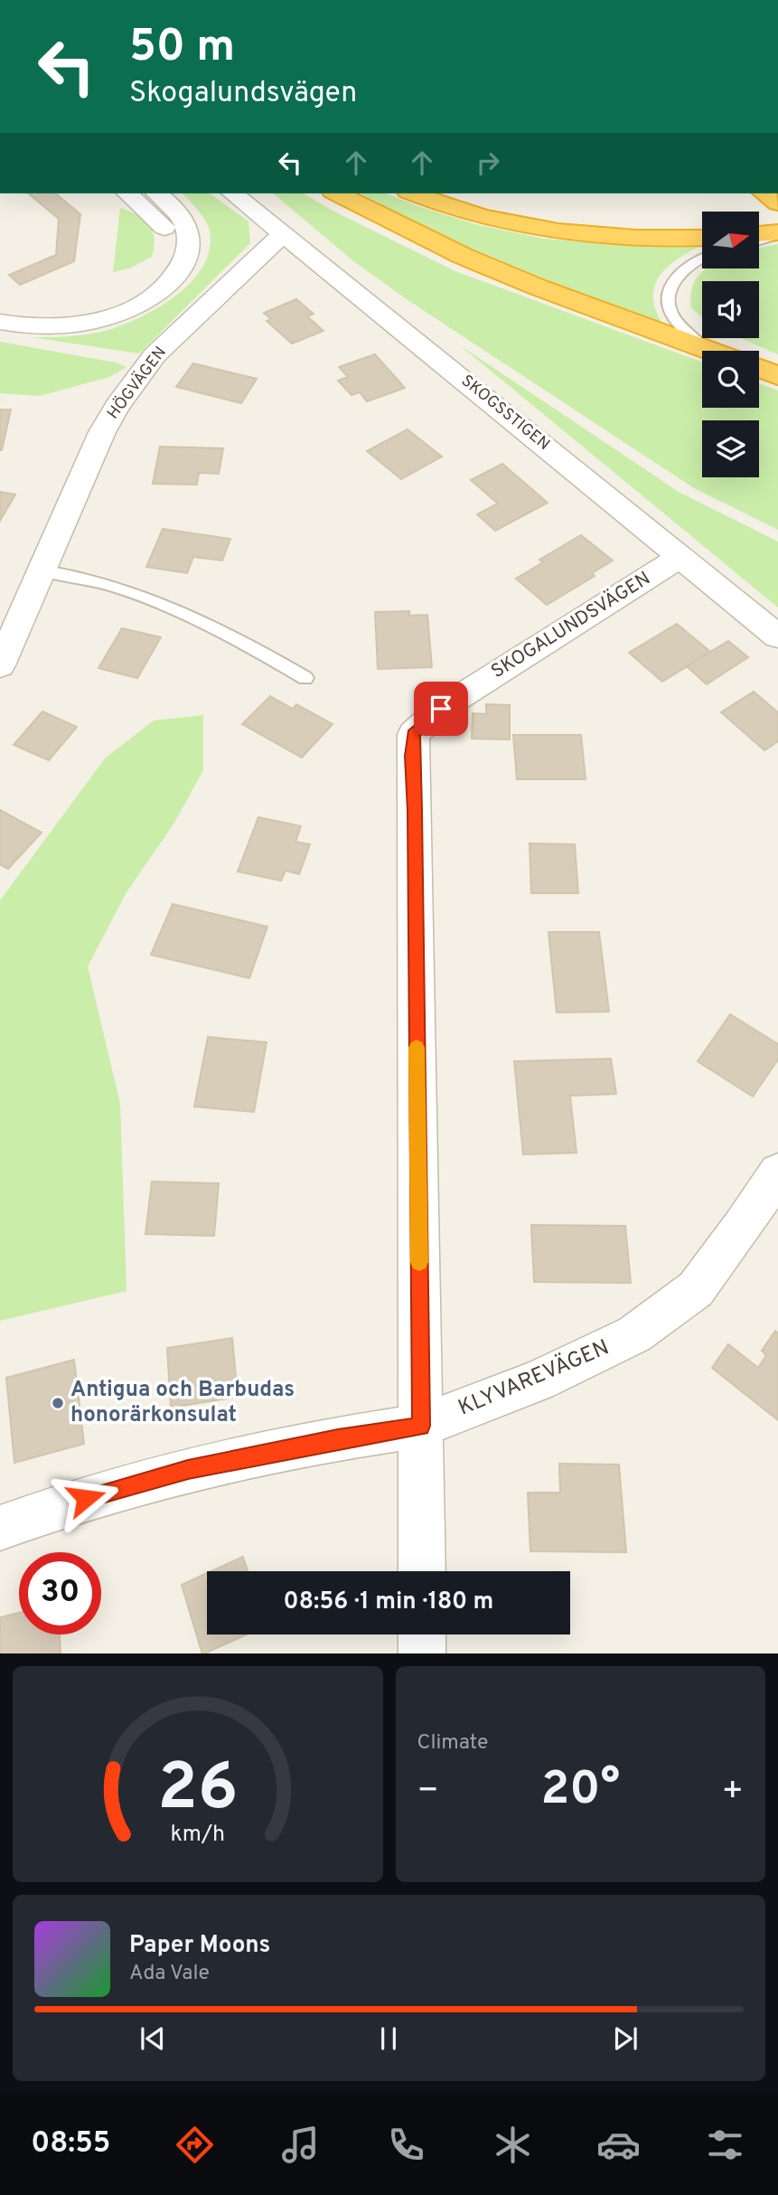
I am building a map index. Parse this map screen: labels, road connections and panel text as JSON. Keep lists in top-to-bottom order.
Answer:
{
  "streets": {
    "street": [
      "HÖGVÄGEN",
      "SKOGSSTIGEN",
      "SKOGALUNDSVÄGEN",
      "KLYVAREVÄGEN"
    ]
  },
  "crossings": [
    ["HÖGVÄGEN", "SKOGSSTIGEN"],
    ["SKOGSSTIGEN", "SKOGALUNDSVÄGEN"],
    ["SKOGALUNDSVÄGEN", "KLYVAREVÄGEN"]
  ],
  "places": ["Antigua och Barbudas honorärkonsulat"],
  "north": "right",
  "page": {
    "turn": ["50 m", "Skogalundsvägen"],
    "limit": "30",
    "trip": "08:56 · 1 min · 180 m",
    "tile": "Climate",
    "heat": ["−", "20°", "+"],
    "song": ["Paper Moons", "Ada Vale"],
    "tabs": "08:55",
    "gauge": ["26", "km/h"]
  }
}
